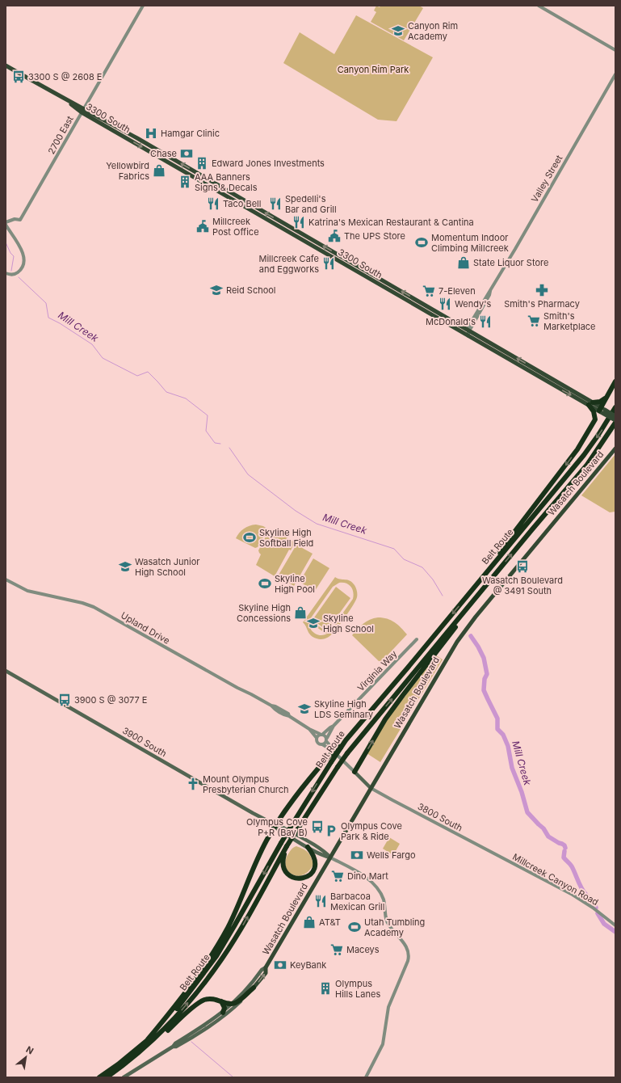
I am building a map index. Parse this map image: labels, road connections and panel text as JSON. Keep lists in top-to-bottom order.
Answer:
{
  "streets": {
    "highway": ["Belt Route"],
    "main road": ["3300 South", "Wasatch Boulevard", "3900 South"],
    "street": [
      "2700 East",
      "Valley Street",
      "Upland Drive",
      "Virginia Way",
      "3800 South",
      "Millcreek Canyon Road"
    ]
  },
  "crossings": [
    ["3300 South", "2700 East"],
    ["3300 South", "Valley Street"],
    ["Wasatch Boulevard", "3900 South"],
    ["Wasatch Boulevard", "3800 South"],
    ["Upland Drive", "Virginia Way"],
    ["3800 South", "Millcreek Canyon Road"]
  ],
  "water": ["Mill Creek"],
  "parks": ["Canyon Rim Park"],
  "places": {
    "school or university": [
      "Canyon Rim Academy",
      "Reid School",
      "Wasatch Junior High School",
      "Skyline High School",
      "Skyline High LDS Seminary"
    ],
    "bus stop": [
      "3300 S @ 2608 E",
      "Wasatch Boulevard @ 3491 South",
      "3900 S @ 3077 E",
      "Olympus Cove P+R (Bay B)"
    ],
    "hospital": ["Hamgar Clinic"],
    "bank": ["Chase", "Wells Fargo", "KeyBank"],
    "building": ["Edward Jones Investments", "AAA Banners Signs & Decals", "Olympus Hills Lanes"],
    "shop": [
      "Yellowbird Fabrics",
      "State Liquor Store",
      "Skyline High Concessions",
      "AT&T"
    ],
    "restaurant": [
      "Taco Bell",
      "Spedelli's Bar and Grill",
      "Katrina's Mexican Restaurant & Cantina",
      "Millcreek Cafe and Eggworks",
      "Wendy's",
      "McDonald's",
      "Barbacoa Mexican Grill"
    ],
    "public building": ["Millcreek Post Office", "The UPS Store"],
    "sports": [
      "Momentum Indoor Climbing Millcreek",
      "Skyline High Softball Field",
      "Skyline High Pool",
      "Utah Tumbling Academy"
    ],
    "pharmacy": ["Smith's Pharmacy"],
    "supermarket": [
      "7-Eleven",
      "Smith's Marketplace",
      "Dino Mart",
      "Maceys"
    ],
    "church": ["Mount Olympus Presbyterian Church"],
    "parking": ["Olympus Cove Park & Ride"]
  },
  "north": "top right"
}
